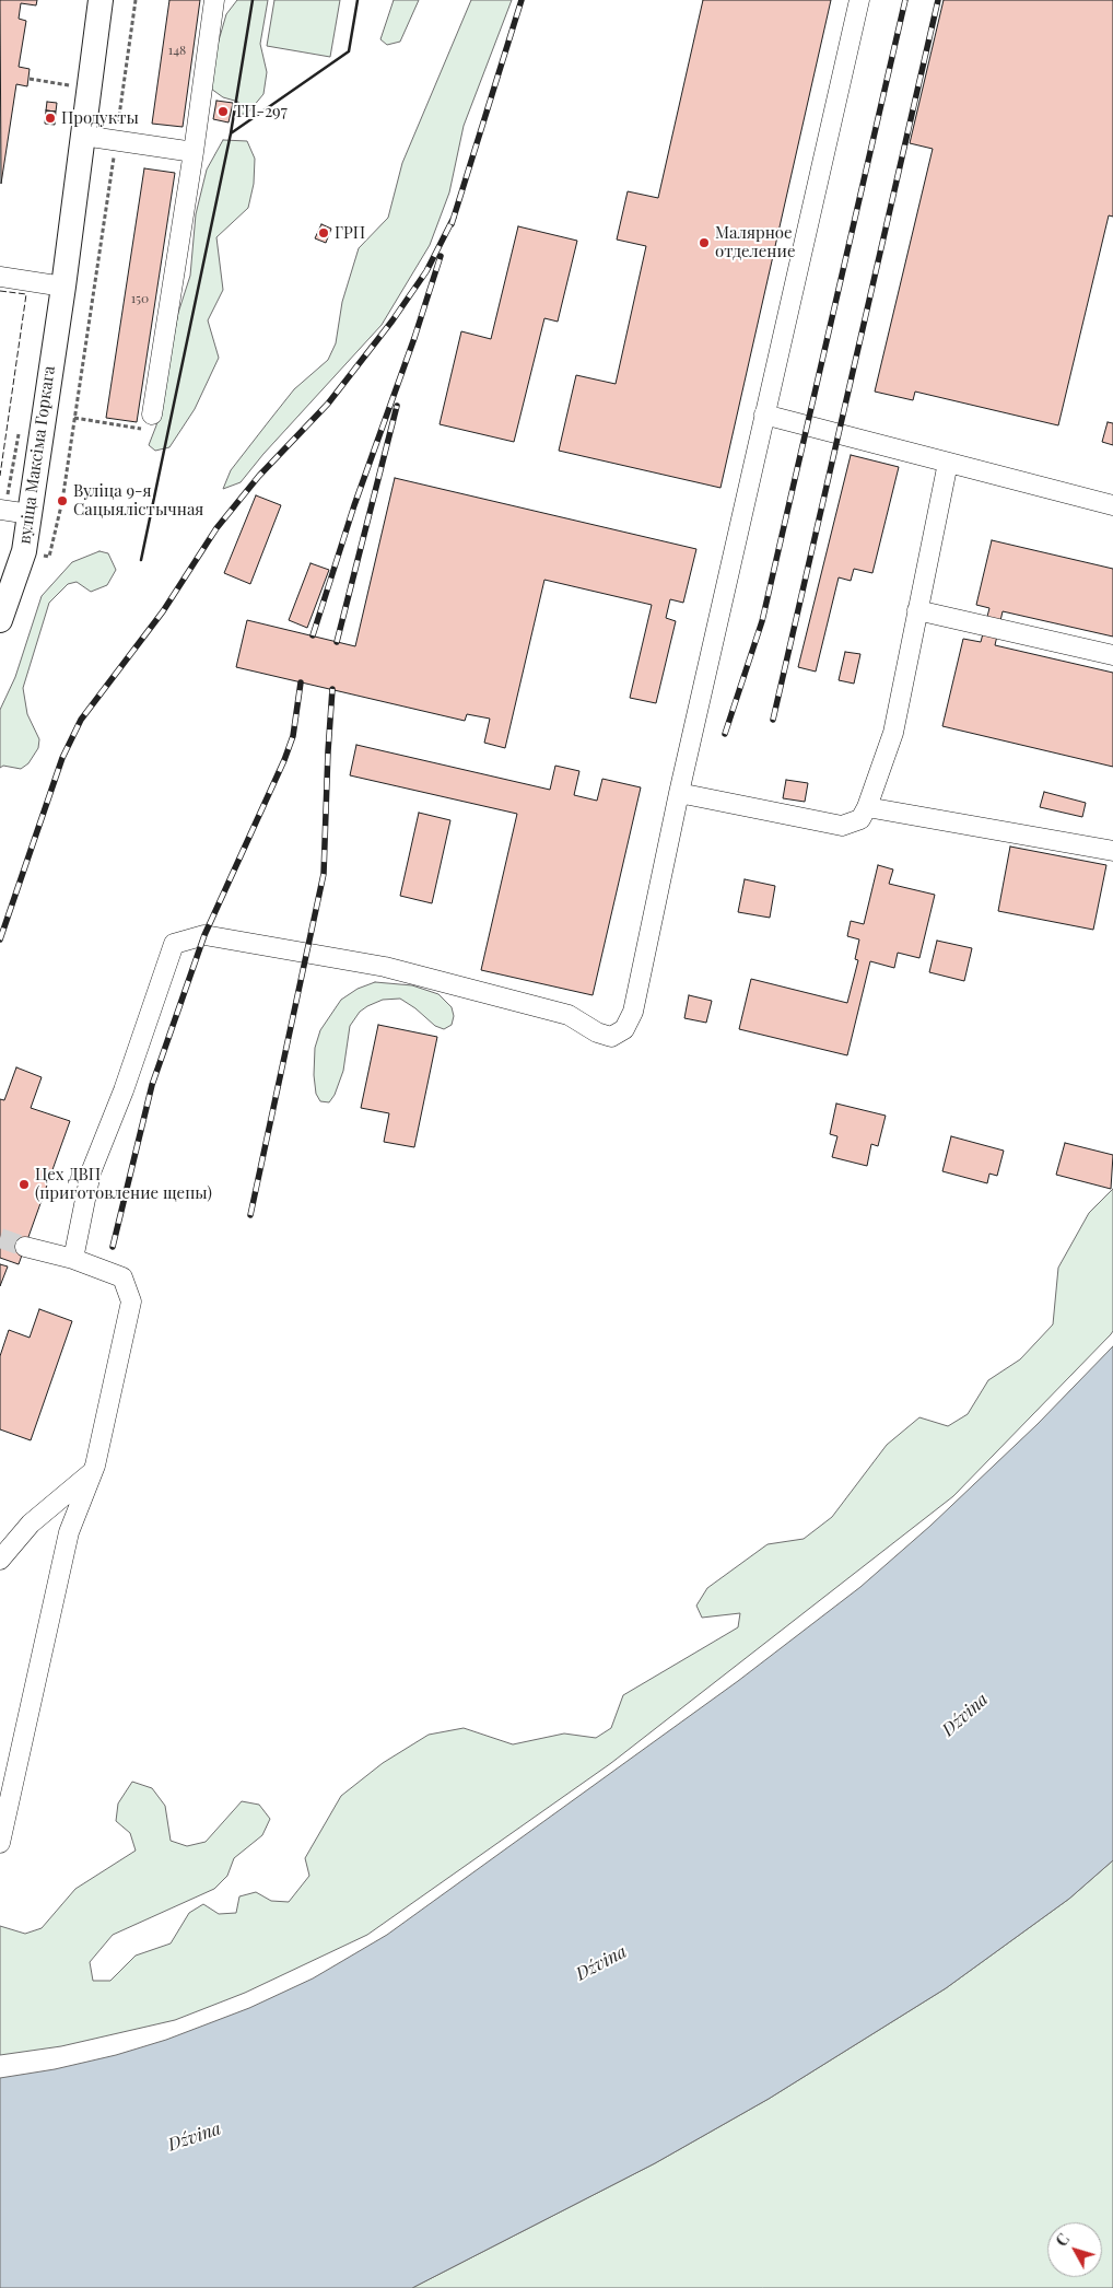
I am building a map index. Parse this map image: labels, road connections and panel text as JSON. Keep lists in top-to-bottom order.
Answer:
{
  "streets": {
    "main road": ["вуліца Максіма Горкага"]
  },
  "water": ["Dźvina"],
  "places": [
    "ТП-297",
    "Продукты",
    "ГРП",
    "Малярное отделение",
    "Вуліца 9-я Сацыялістычная",
    "Цех ДВП (приготовление щепы)"
  ],
  "house_numbers": ["148", "150"],
  "north": "top left"
}
